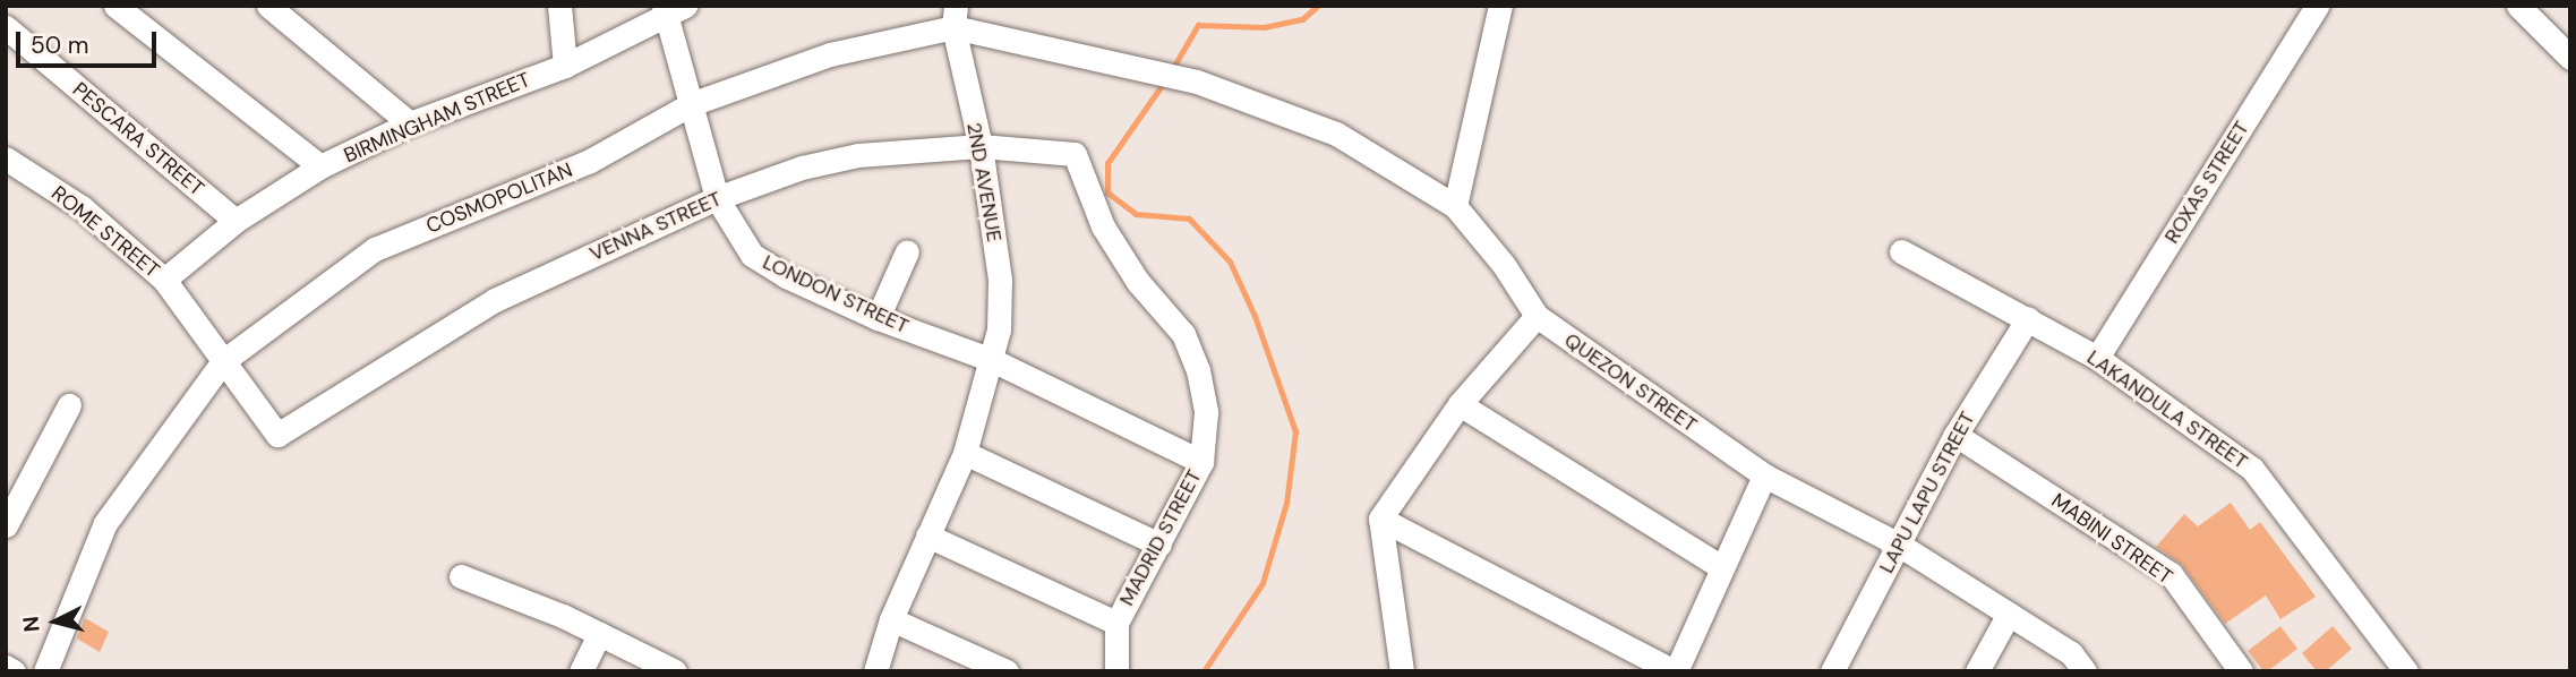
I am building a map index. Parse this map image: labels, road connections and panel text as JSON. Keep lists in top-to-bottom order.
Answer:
{
  "streets": {
    "street": [
      "BIRMINGHAM STREET",
      "PESCARA STREET",
      "2ND AVENUE",
      "ROXAS STREET",
      "COSMOPOLITAN",
      "VENNA STREET",
      "ROME STREET",
      "LONDON STREET",
      "QUEZON STREET",
      "LAKANDULA STREET",
      "LAPU LAPU STREET",
      "MADRID STREET",
      "MABINI STREET"
    ]
  },
  "crossings": [
    ["BIRMINGHAM STREET", "PESCARA STREET"],
    ["BIRMINGHAM STREET", "ROME STREET"],
    ["BIRMINGHAM STREET", "LONDON STREET"],
    ["2ND AVENUE", "COSMOPOLITAN"],
    ["2ND AVENUE", "VENNA STREET"],
    ["2ND AVENUE", "LONDON STREET"],
    ["ROXAS STREET", "LAKANDULA STREET"],
    ["COSMOPOLITAN", "ROME STREET"],
    ["COSMOPOLITAN", "LONDON STREET"],
    ["COSMOPOLITAN", "QUEZON STREET"],
    ["VENNA STREET", "ROME STREET"],
    ["VENNA STREET", "LONDON STREET"],
    ["VENNA STREET", "MADRID STREET"],
    ["LONDON STREET", "MADRID STREET"],
    ["QUEZON STREET", "LAPU LAPU STREET"],
    ["LAKANDULA STREET", "LAPU LAPU STREET"],
    ["LAPU LAPU STREET", "MABINI STREET"]
  ],
  "scale_bar": "50 m",
  "north": "left"
}
